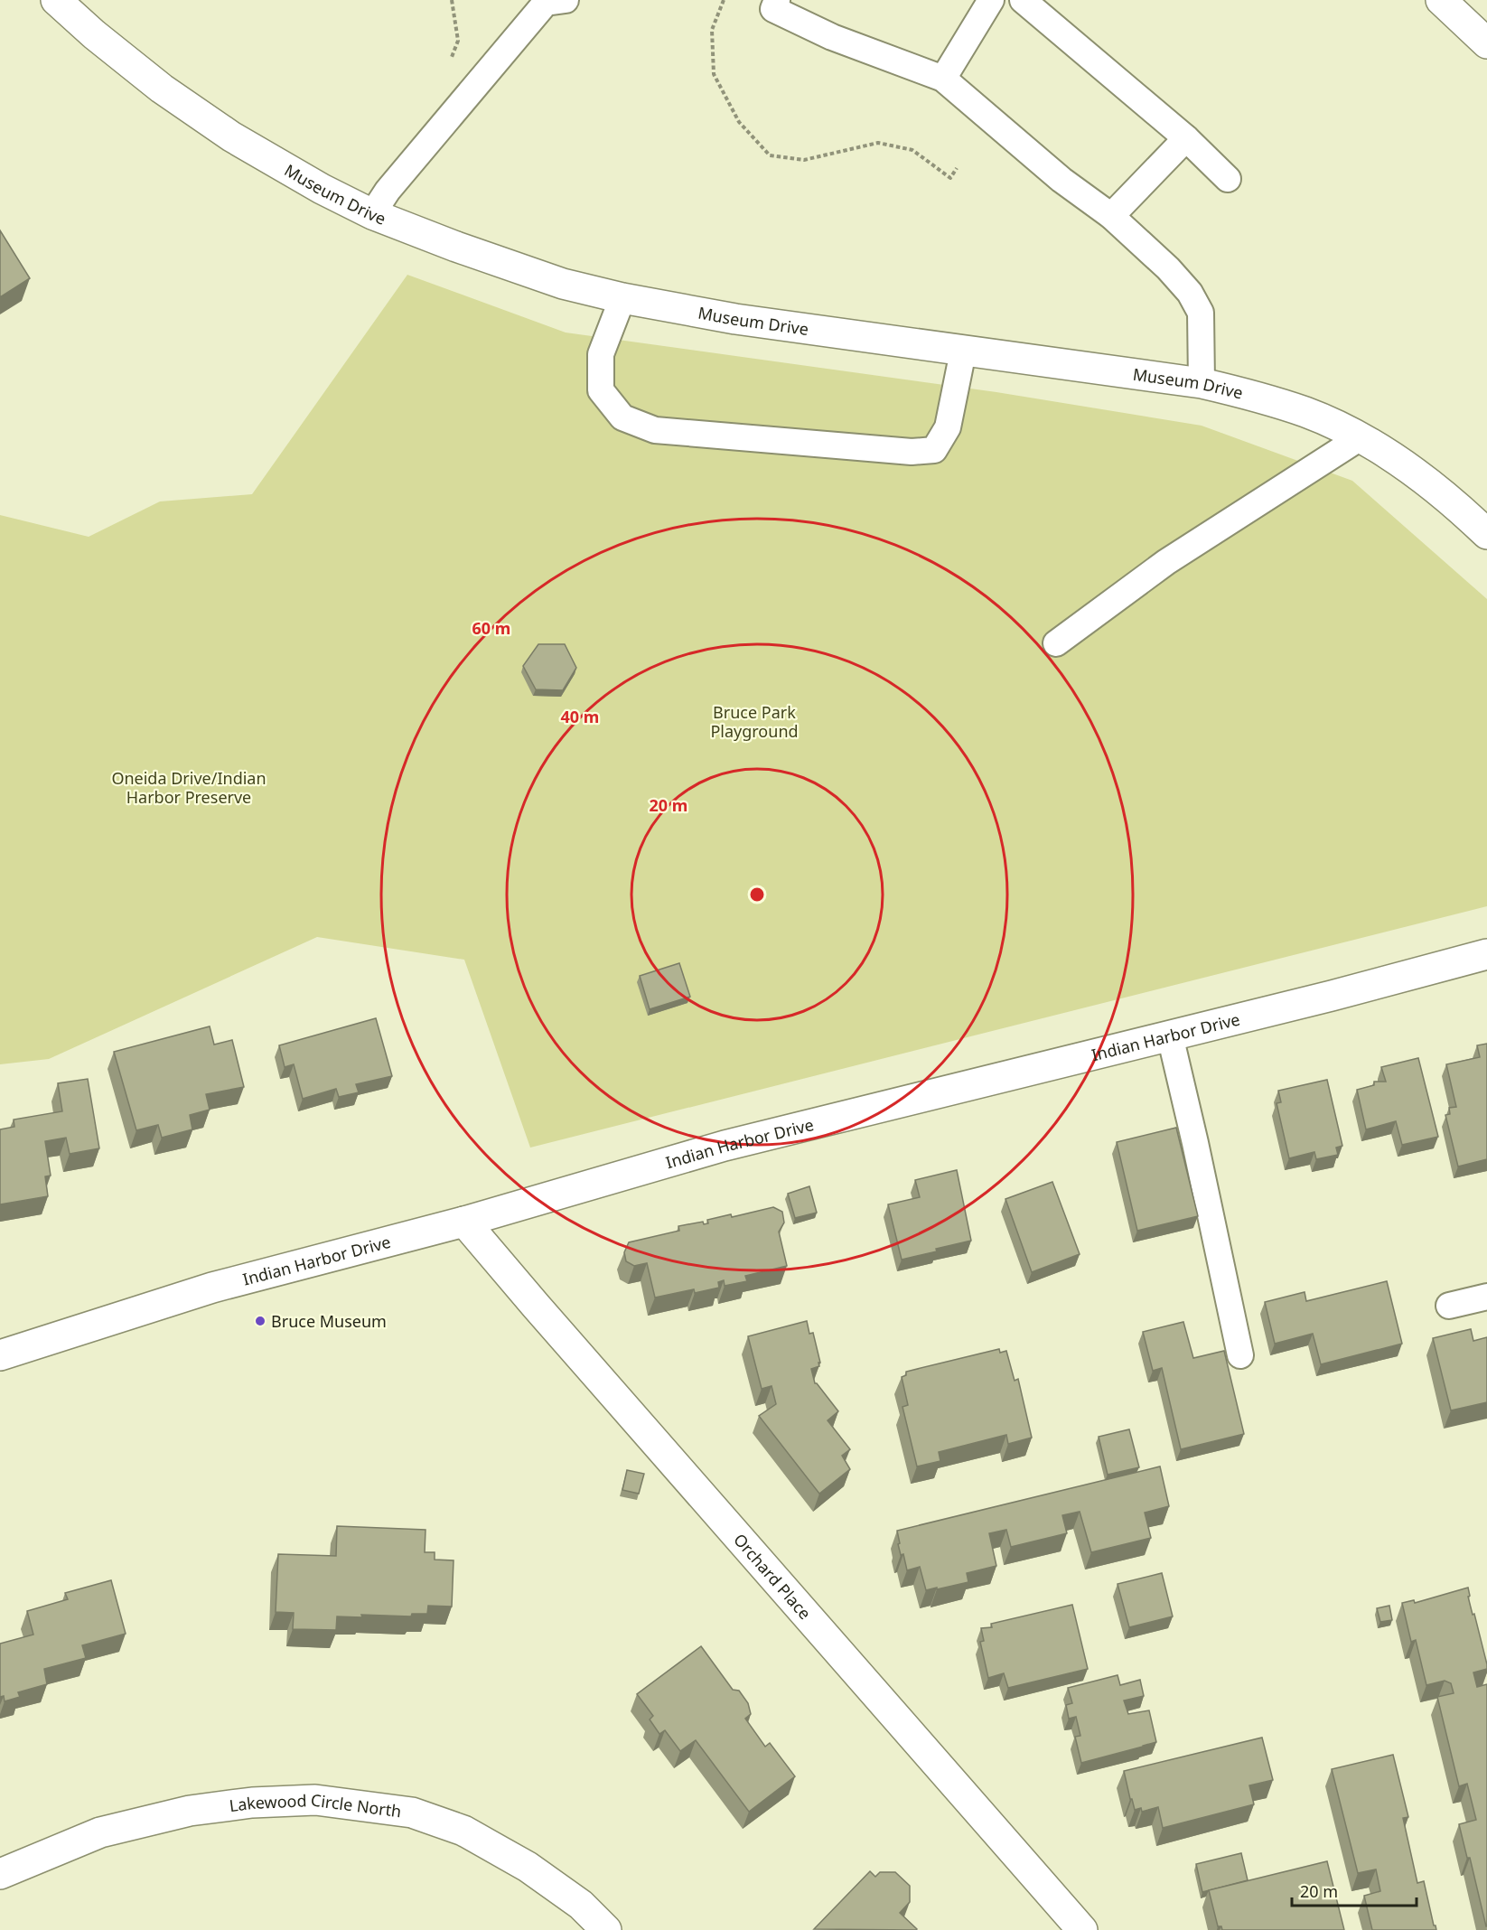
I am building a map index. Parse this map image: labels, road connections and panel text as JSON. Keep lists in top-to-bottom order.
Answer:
{
  "streets": {
    "main road": [
      "Museum Drive",
      "Indian Harbor Drive",
      "Orchard Place",
      "Lakewood Circle North"
    ]
  },
  "crossings": [
    ["Indian Harbor Drive", "Orchard Place"]
  ],
  "parks": ["Bruce Park Playground", "Oneida Drive/Indian Harbor Preserve"],
  "places": ["Bruce Museum"],
  "scale_bar": "20 m",
  "rings": ["60 m", "40 m", "20 m"]
}
